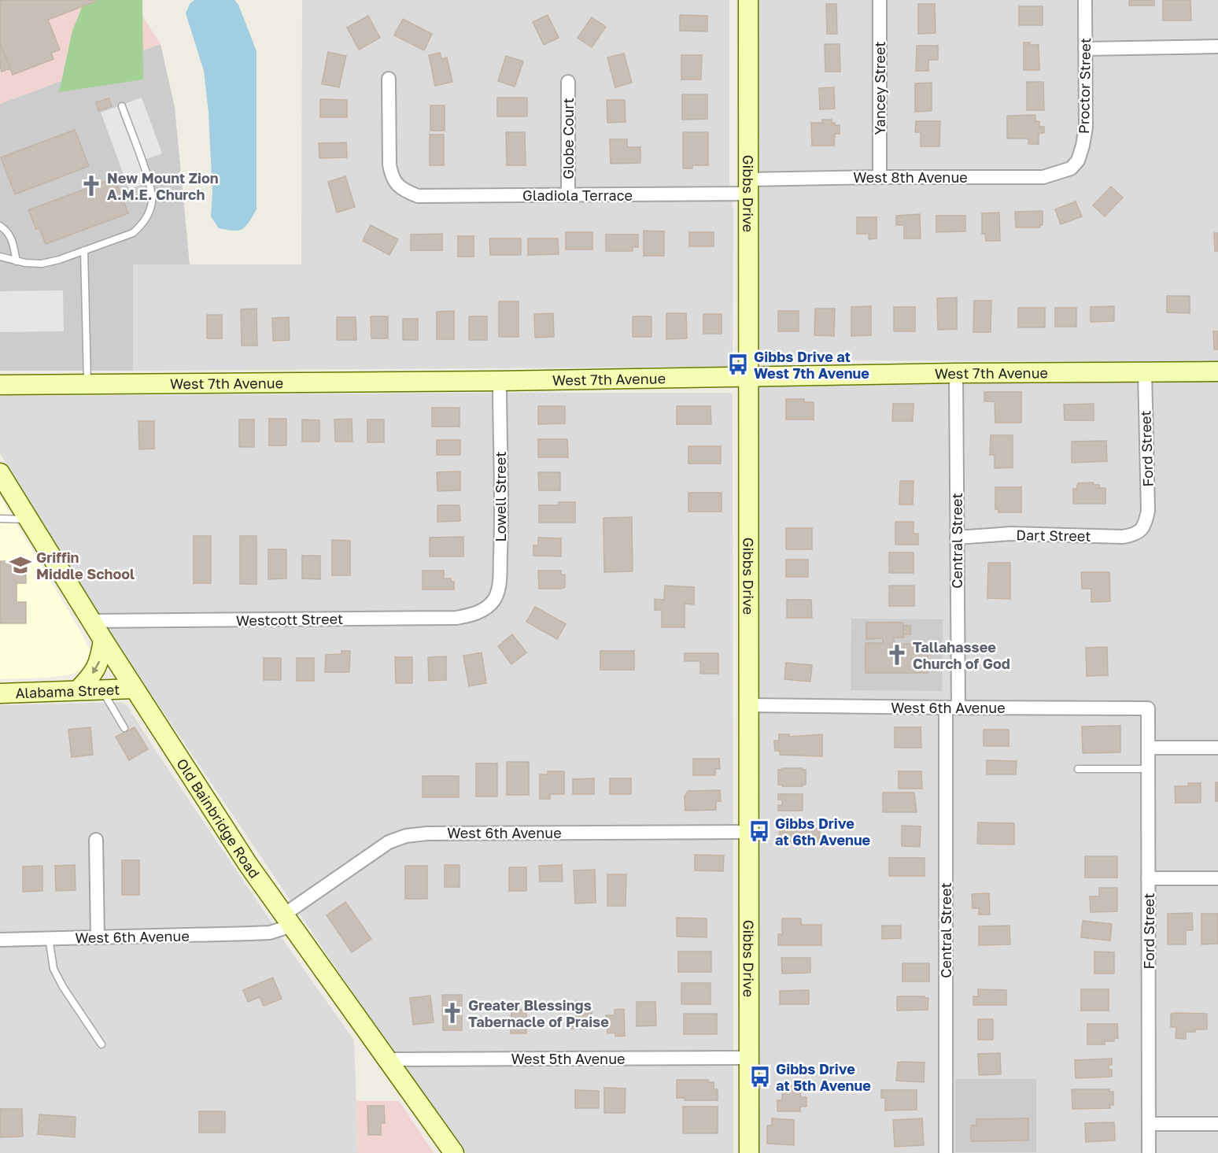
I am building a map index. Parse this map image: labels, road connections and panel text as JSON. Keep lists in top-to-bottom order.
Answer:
{
  "streets": {
    "street": [
      "Proctor Street",
      "Yancey Street",
      "Globe Court",
      "West 8th Avenue",
      "Gibbs Drive",
      "Gladiola Terrace",
      "West 7th Avenue",
      "Ford Street",
      "Lowell Street",
      "Dart Street",
      "Central Street",
      "Westcott Street",
      "Alabama Street",
      "West 6th Avenue",
      "Old Bainbridge Road",
      "West 5th Avenue"
    ]
  },
  "crossings": [
    ["Proctor Street", "West 8th Avenue"],
    ["Yancey Street", "West 8th Avenue"],
    ["Globe Court", "Gladiola Terrace"],
    ["West 8th Avenue", "Gibbs Drive"],
    ["West 8th Avenue", "Gladiola Terrace"],
    ["Gibbs Drive", "Gladiola Terrace"],
    ["Gibbs Drive", "West 7th Avenue"],
    ["Gibbs Drive", "West 6th Avenue"],
    ["Gibbs Drive", "West 5th Avenue"],
    ["West 7th Avenue", "Ford Street"],
    ["West 7th Avenue", "Lowell Street"],
    ["West 7th Avenue", "Central Street"],
    ["Ford Street", "Dart Street"],
    ["Ford Street", "West 6th Avenue"],
    ["Lowell Street", "Westcott Street"],
    ["Dart Street", "Central Street"],
    ["Central Street", "West 6th Avenue"],
    ["Westcott Street", "Old Bainbridge Road"],
    ["Alabama Street", "Old Bainbridge Road"],
    ["West 6th Avenue", "Old Bainbridge Road"],
    ["Old Bainbridge Road", "West 5th Avenue"]
  ],
  "places": {
    "church": ["New Mount Zion A.M.E. Church", "Tallahassee Church of God", "Greater Blessings Tabernacle of Praise"],
    "bus stop": ["Gibbs Drive at West 7th Avenue", "Gibbs Drive at 6th Avenue", "Gibbs Drive at 5th Avenue"],
    "school or university": ["Griffin Middle School"]
  }
}
